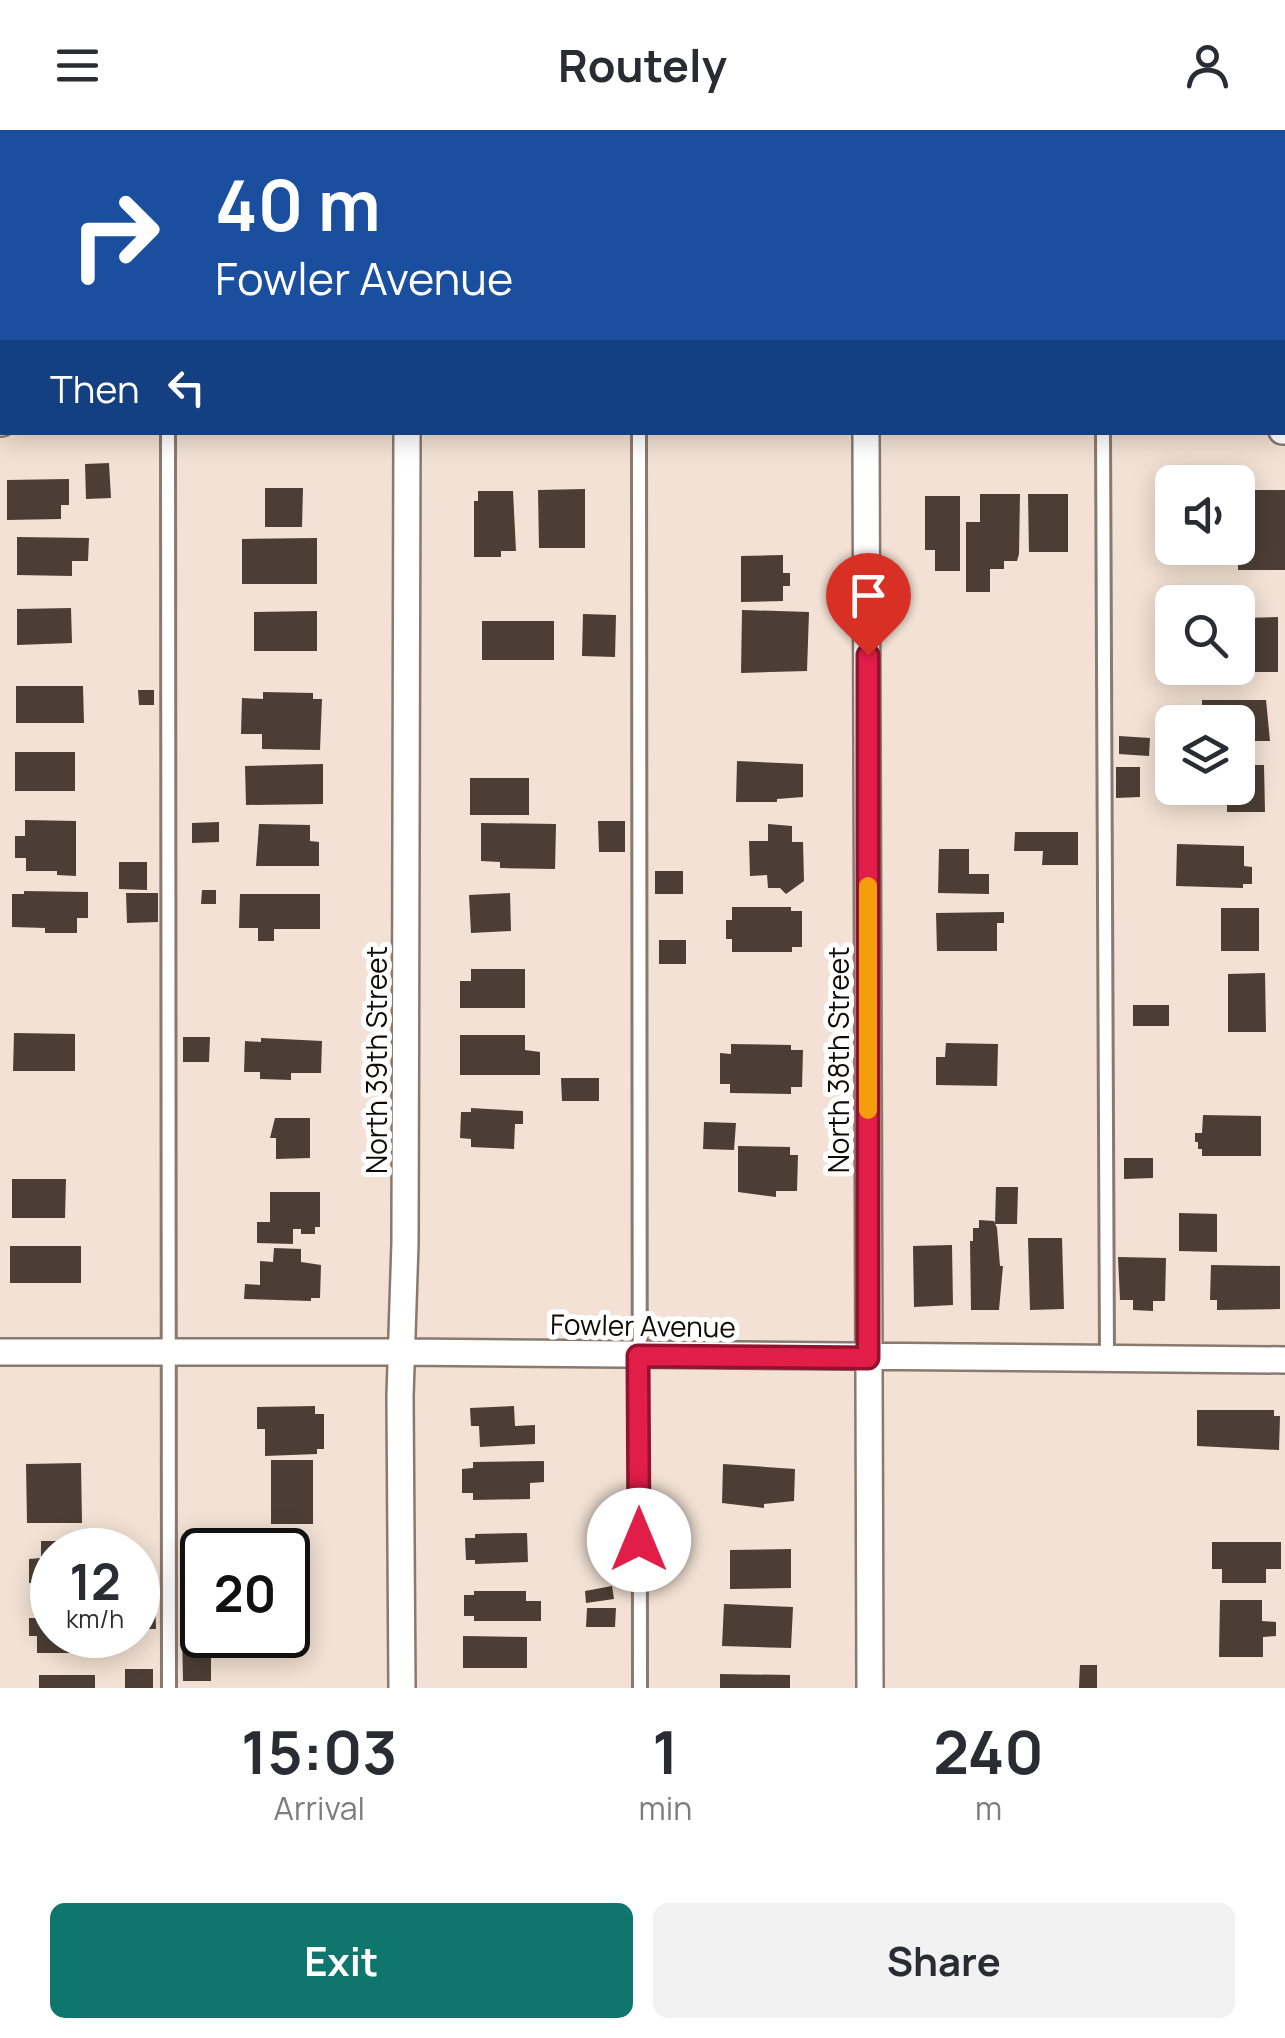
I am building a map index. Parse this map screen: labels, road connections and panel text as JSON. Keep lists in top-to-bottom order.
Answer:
{
  "streets": {
    "street": ["North 39th Street", "North 38th Street", "Fowler Avenue"]
  },
  "crossings": [
    ["North 39th Street", "Fowler Avenue"],
    ["North 38th Street", "Fowler Avenue"]
  ],
  "page": {
    "header": "Routely",
    "turn": ["40 m", "Fowler Avenue"],
    "then": "Then",
    "speed": "12 km/h",
    "limit": "20",
    "eta": [
      "15:03",
      "Arrival",
      "1",
      "min",
      "240",
      "m"
    ],
    "buttons": ["Exit", "Share"]
  }
}
